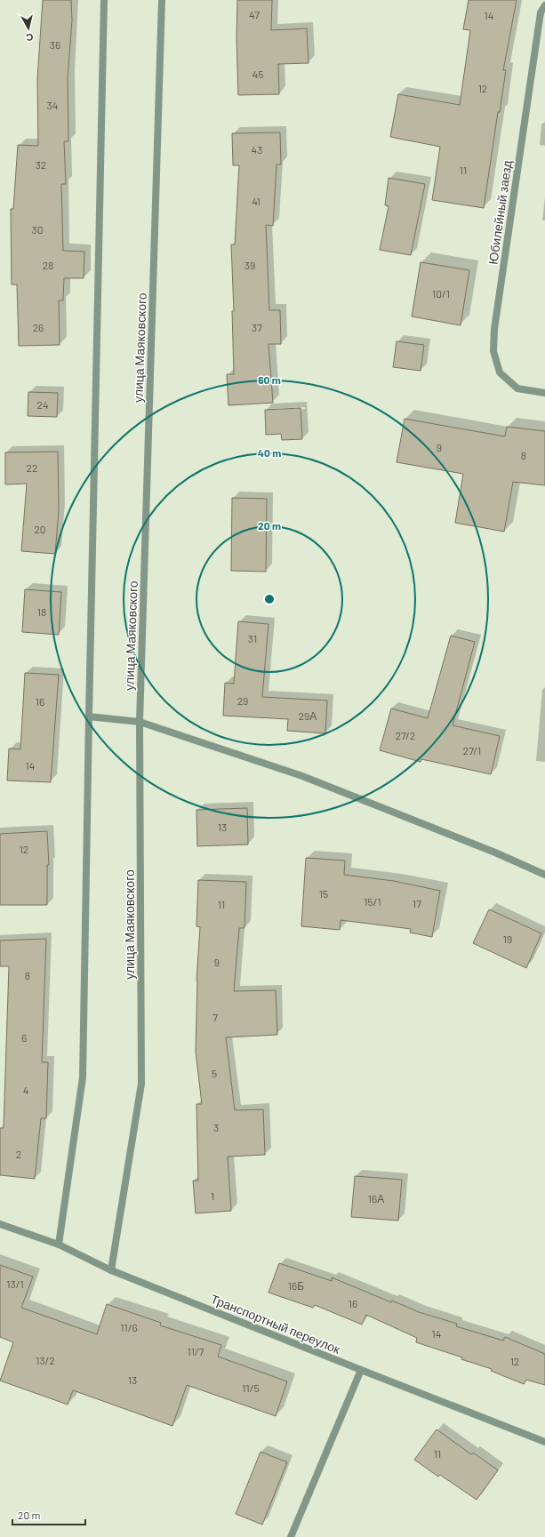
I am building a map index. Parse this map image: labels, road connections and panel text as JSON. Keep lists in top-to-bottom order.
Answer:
{
  "streets": {
    "street": ["Юбилейный заезд", "улица Маяковского", "Транспортный переулок"]
  },
  "crossings": [
    ["улица Маяковского", "Транспортный переулок"]
  ],
  "house_numbers": [
    "47",
    "14",
    "36",
    "45",
    "12",
    "34",
    "43",
    "32",
    "11",
    "41",
    "30",
    "28",
    "39",
    "10/1",
    "26",
    "37",
    "24",
    "9",
    "8",
    "22",
    "20",
    "18",
    "31",
    "29",
    "16",
    "29А",
    "27/2",
    "27/1",
    "14",
    "13",
    "12",
    "15",
    "15/1",
    "17",
    "11",
    "19",
    "9",
    "8",
    "7",
    "6",
    "5",
    "4",
    "3",
    "2",
    "1",
    "16А",
    "13/1",
    "16Б",
    "16",
    "11/6",
    "14",
    "11/7",
    "13/2",
    "12",
    "13",
    "11/5",
    "11"
  ],
  "scale_bar": "20 m",
  "north": "bottom",
  "rings": ["60 m", "40 m", "20 m"]
}
